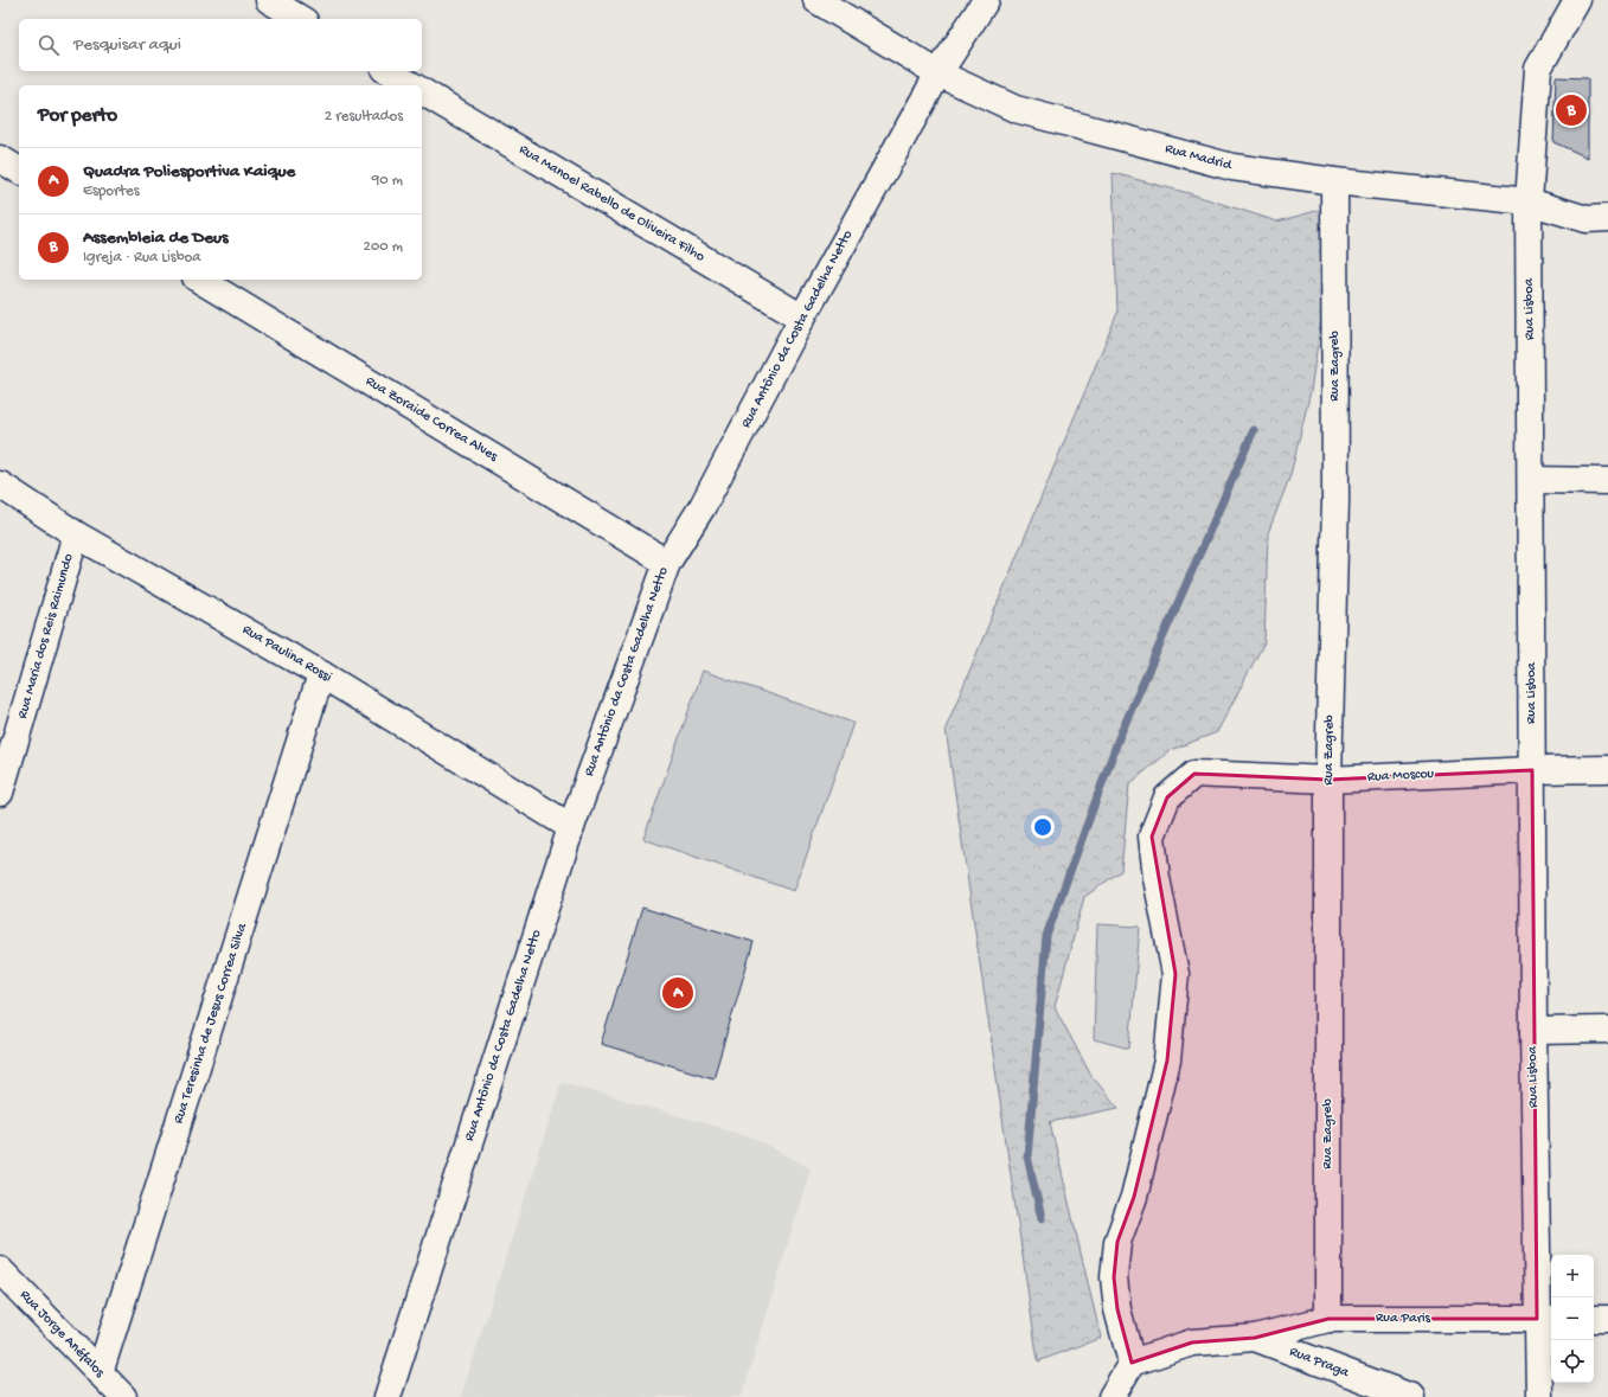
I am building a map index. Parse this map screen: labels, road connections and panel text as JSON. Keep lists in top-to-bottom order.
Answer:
{
  "streets": {
    "street": [
      "Rua Madrid",
      "Rua Manoel Rabello de Oliveira Filho",
      "Rua Lisboa",
      "Rua Antônio da Costa Gadelha Netto",
      "Rua Zagreb",
      "Rua Zoraide Correa Alves",
      "Rua Maria dos Reis Raimundo",
      "Rua Paulina Rossi",
      "Rua Moscou",
      "Rua Teresinha de Jesus Correa Silva",
      "Rua Paris",
      "Rua Jorge Anéfalos",
      "Rua Praga"
    ]
  },
  "crossings": [
    ["Rua Madrid", "Rua Lisboa"],
    ["Rua Madrid", "Rua Antônio da Costa Gadelha Netto"],
    ["Rua Madrid", "Rua Zagreb"],
    ["Rua Manoel Rabello de Oliveira Filho", "Rua Antônio da Costa Gadelha Netto"],
    ["Rua Lisboa", "Rua Moscou"],
    ["Rua Lisboa", "Rua Paris"],
    ["Rua Antônio da Costa Gadelha Netto", "Rua Zoraide Correa Alves"],
    ["Rua Antônio da Costa Gadelha Netto", "Rua Paulina Rossi"],
    ["Rua Zagreb", "Rua Moscou"],
    ["Rua Zagreb", "Rua Paris"],
    ["Rua Maria dos Reis Raimundo", "Rua Paulina Rossi"],
    ["Rua Paulina Rossi", "Rua Teresinha de Jesus Correa Silva"],
    ["Rua Moscou", "Rua Paris"],
    ["Rua Teresinha de Jesus Correa Silva", "Rua Jorge Anéfalos"],
    ["Rua Paris", "Rua Praga"]
  ],
  "page": {
    "search": "Pesquisar aqui",
    "heading": ["Por perto", "2 resultados"],
    "pins": ["B", "A"],
    "list": [
      {
        "mark": "A",
        "name": "Quadra Poliesportiva Kaique",
        "note": "Esportes",
        "value": "90 m"
      },
      {
        "mark": "B",
        "name": "Assembleia de Deus",
        "note": "Igreja · Rua Lisboa",
        "value": "200 m"
      }
    ],
    "map_buttons": ["+", "−"]
  }
}
